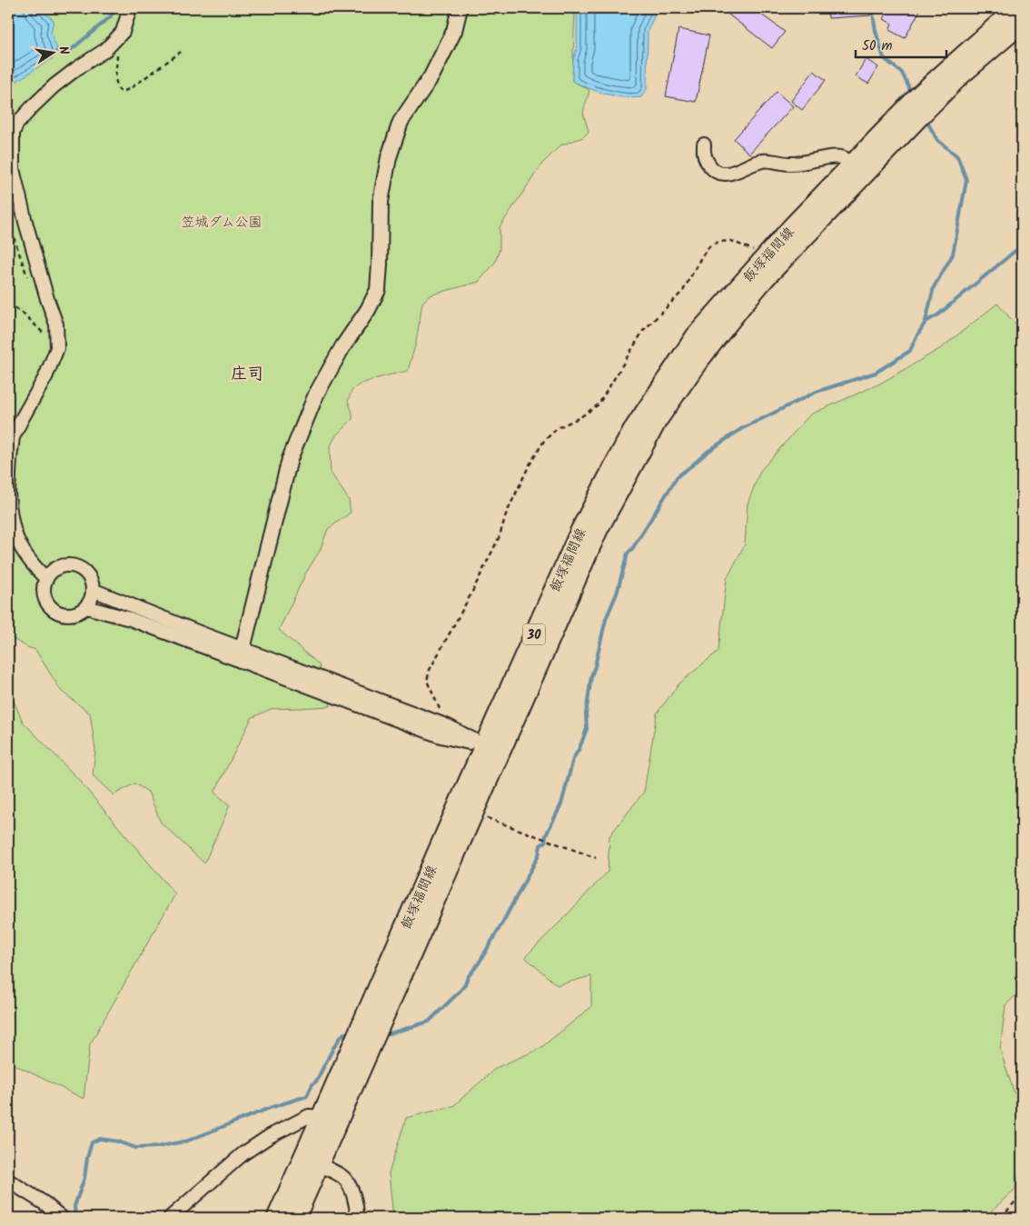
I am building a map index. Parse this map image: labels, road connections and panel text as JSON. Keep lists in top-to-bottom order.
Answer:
{
  "streets": {
    "main road": ["飯塚福間線", "30"]
  },
  "districts": ["庄司"],
  "parks": ["笠城ダム公園"],
  "scale_bar": "50 m",
  "north": "right"
}
